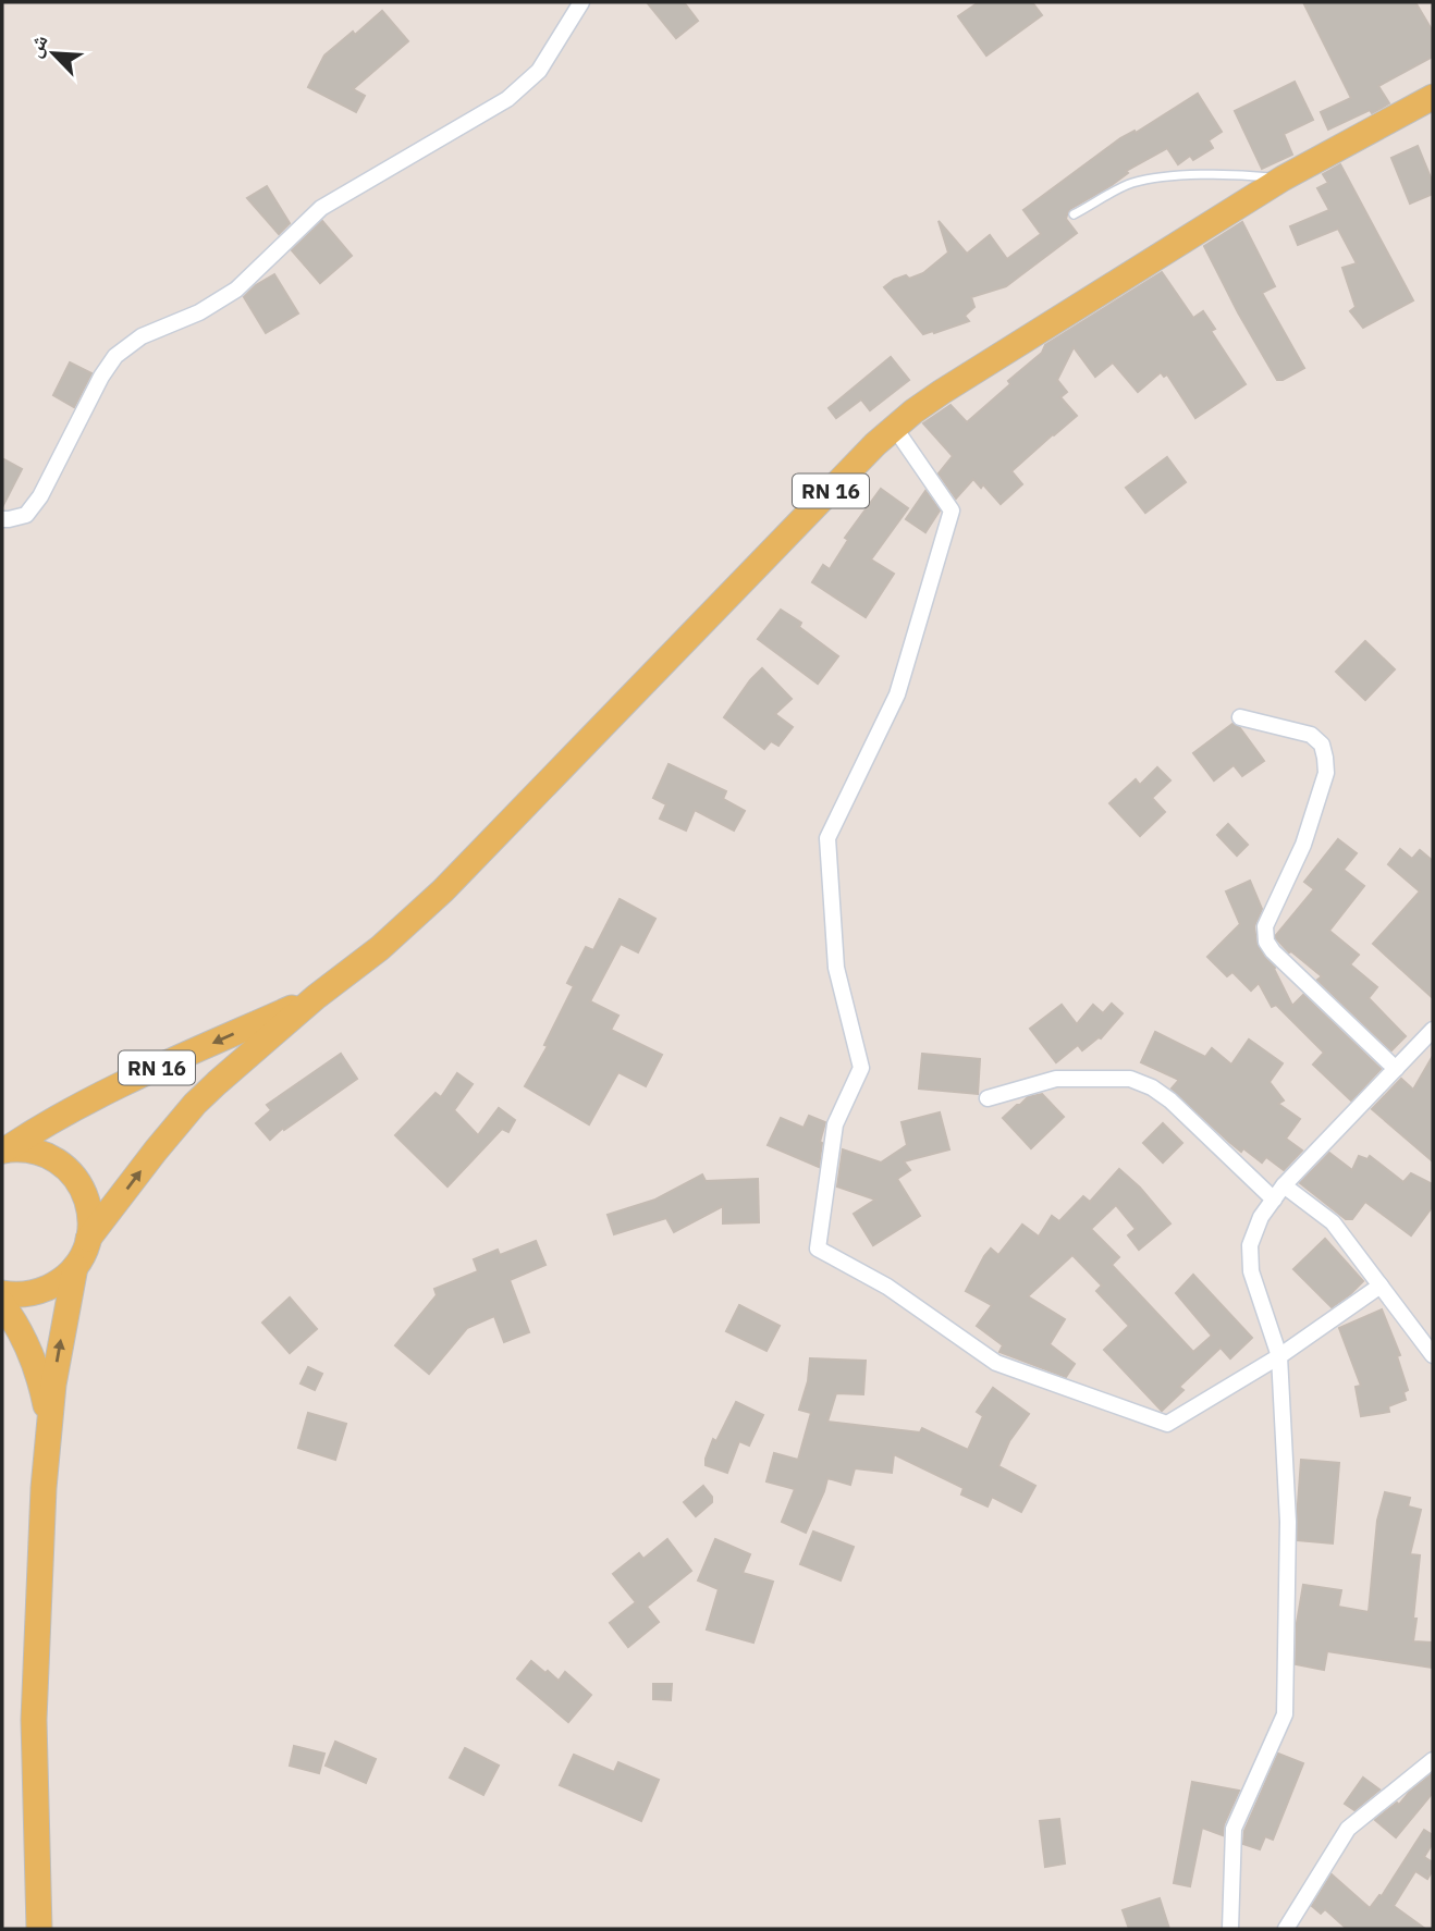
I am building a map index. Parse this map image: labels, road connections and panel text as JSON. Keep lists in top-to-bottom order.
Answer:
{
  "streets": {
    "main road": ["RN 16"]
  },
  "north": "top left"
}
